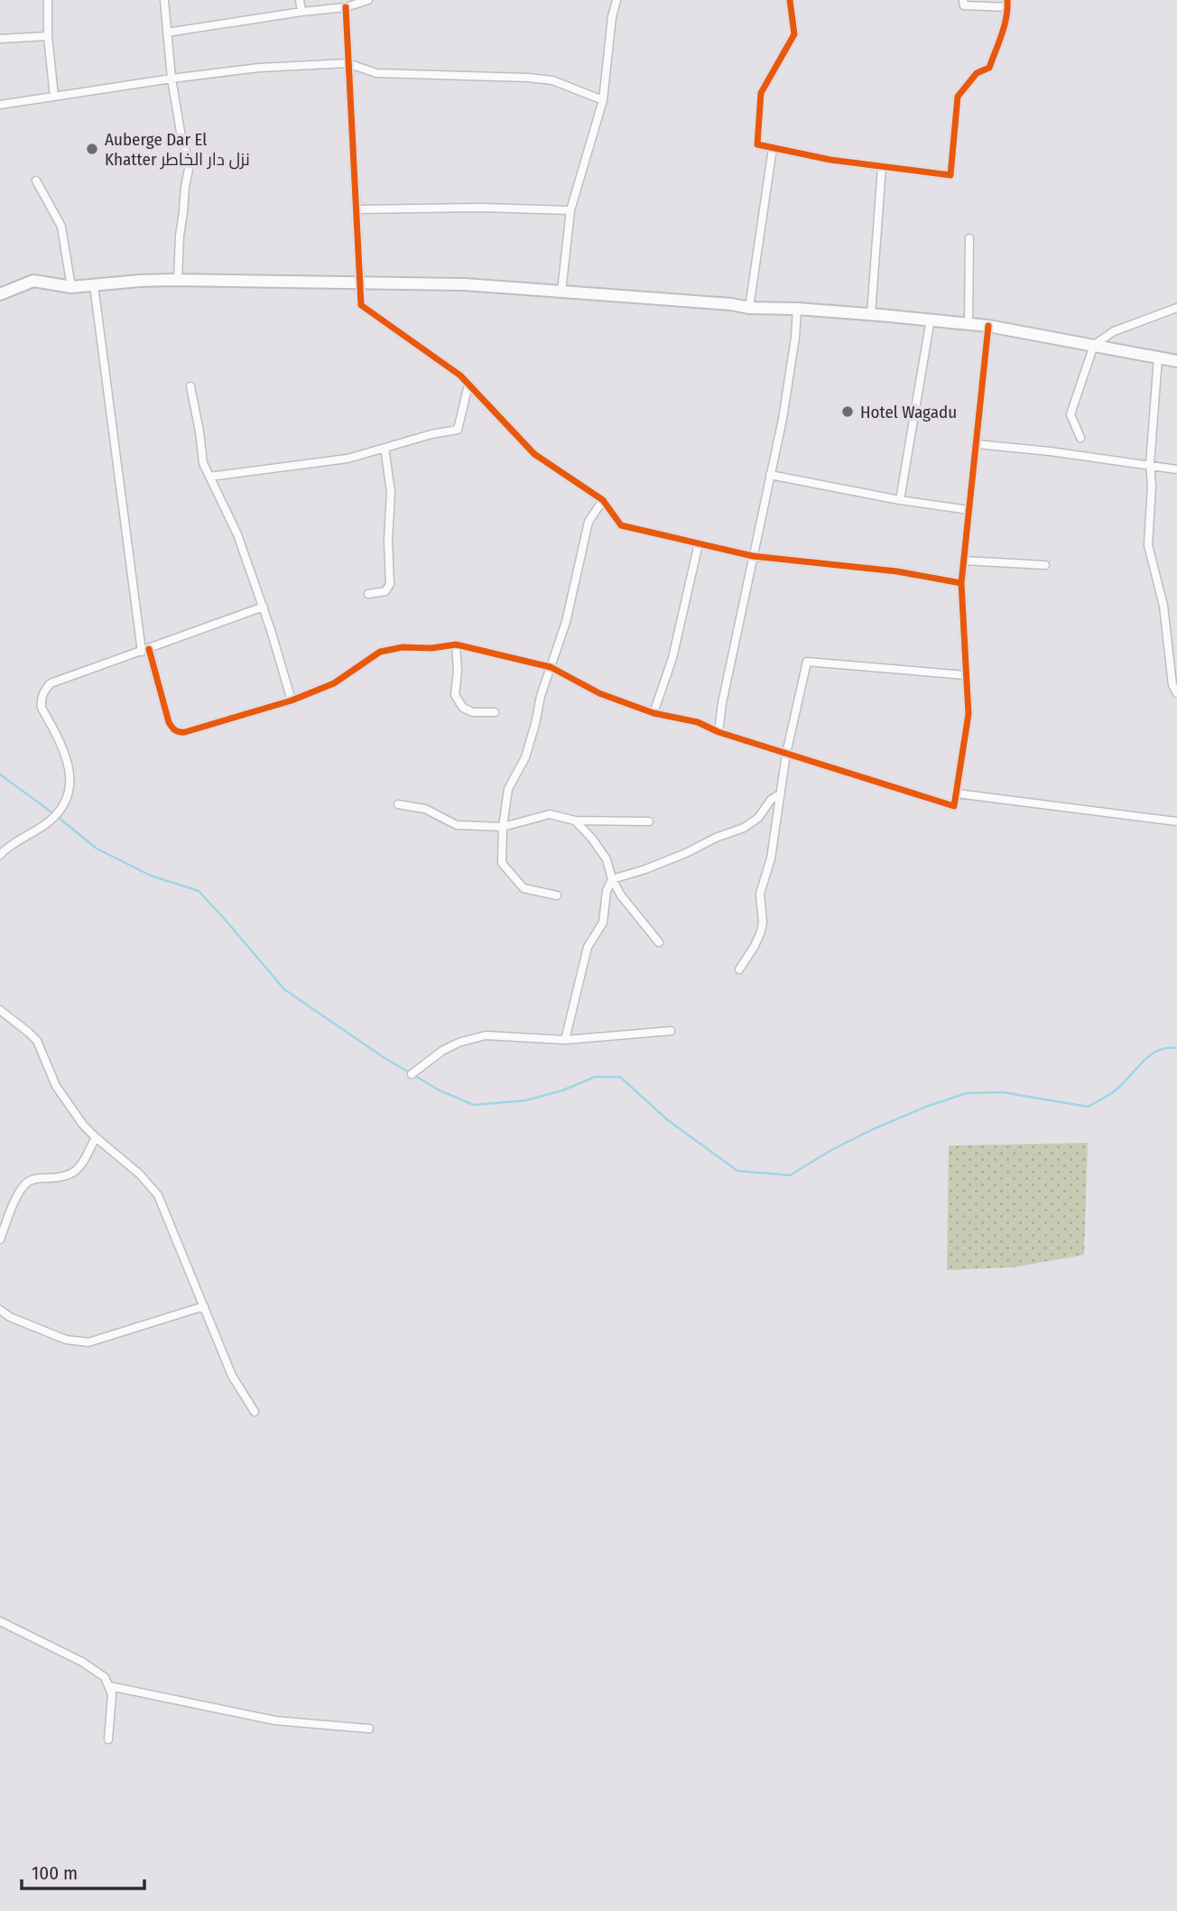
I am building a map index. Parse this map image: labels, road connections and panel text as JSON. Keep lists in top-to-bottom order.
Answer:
{
  "places": ["Auberge Dar El Khatter نزل دار الخاطر", "Hotel Wagadu"],
  "scale_bar": "100 m"
}
